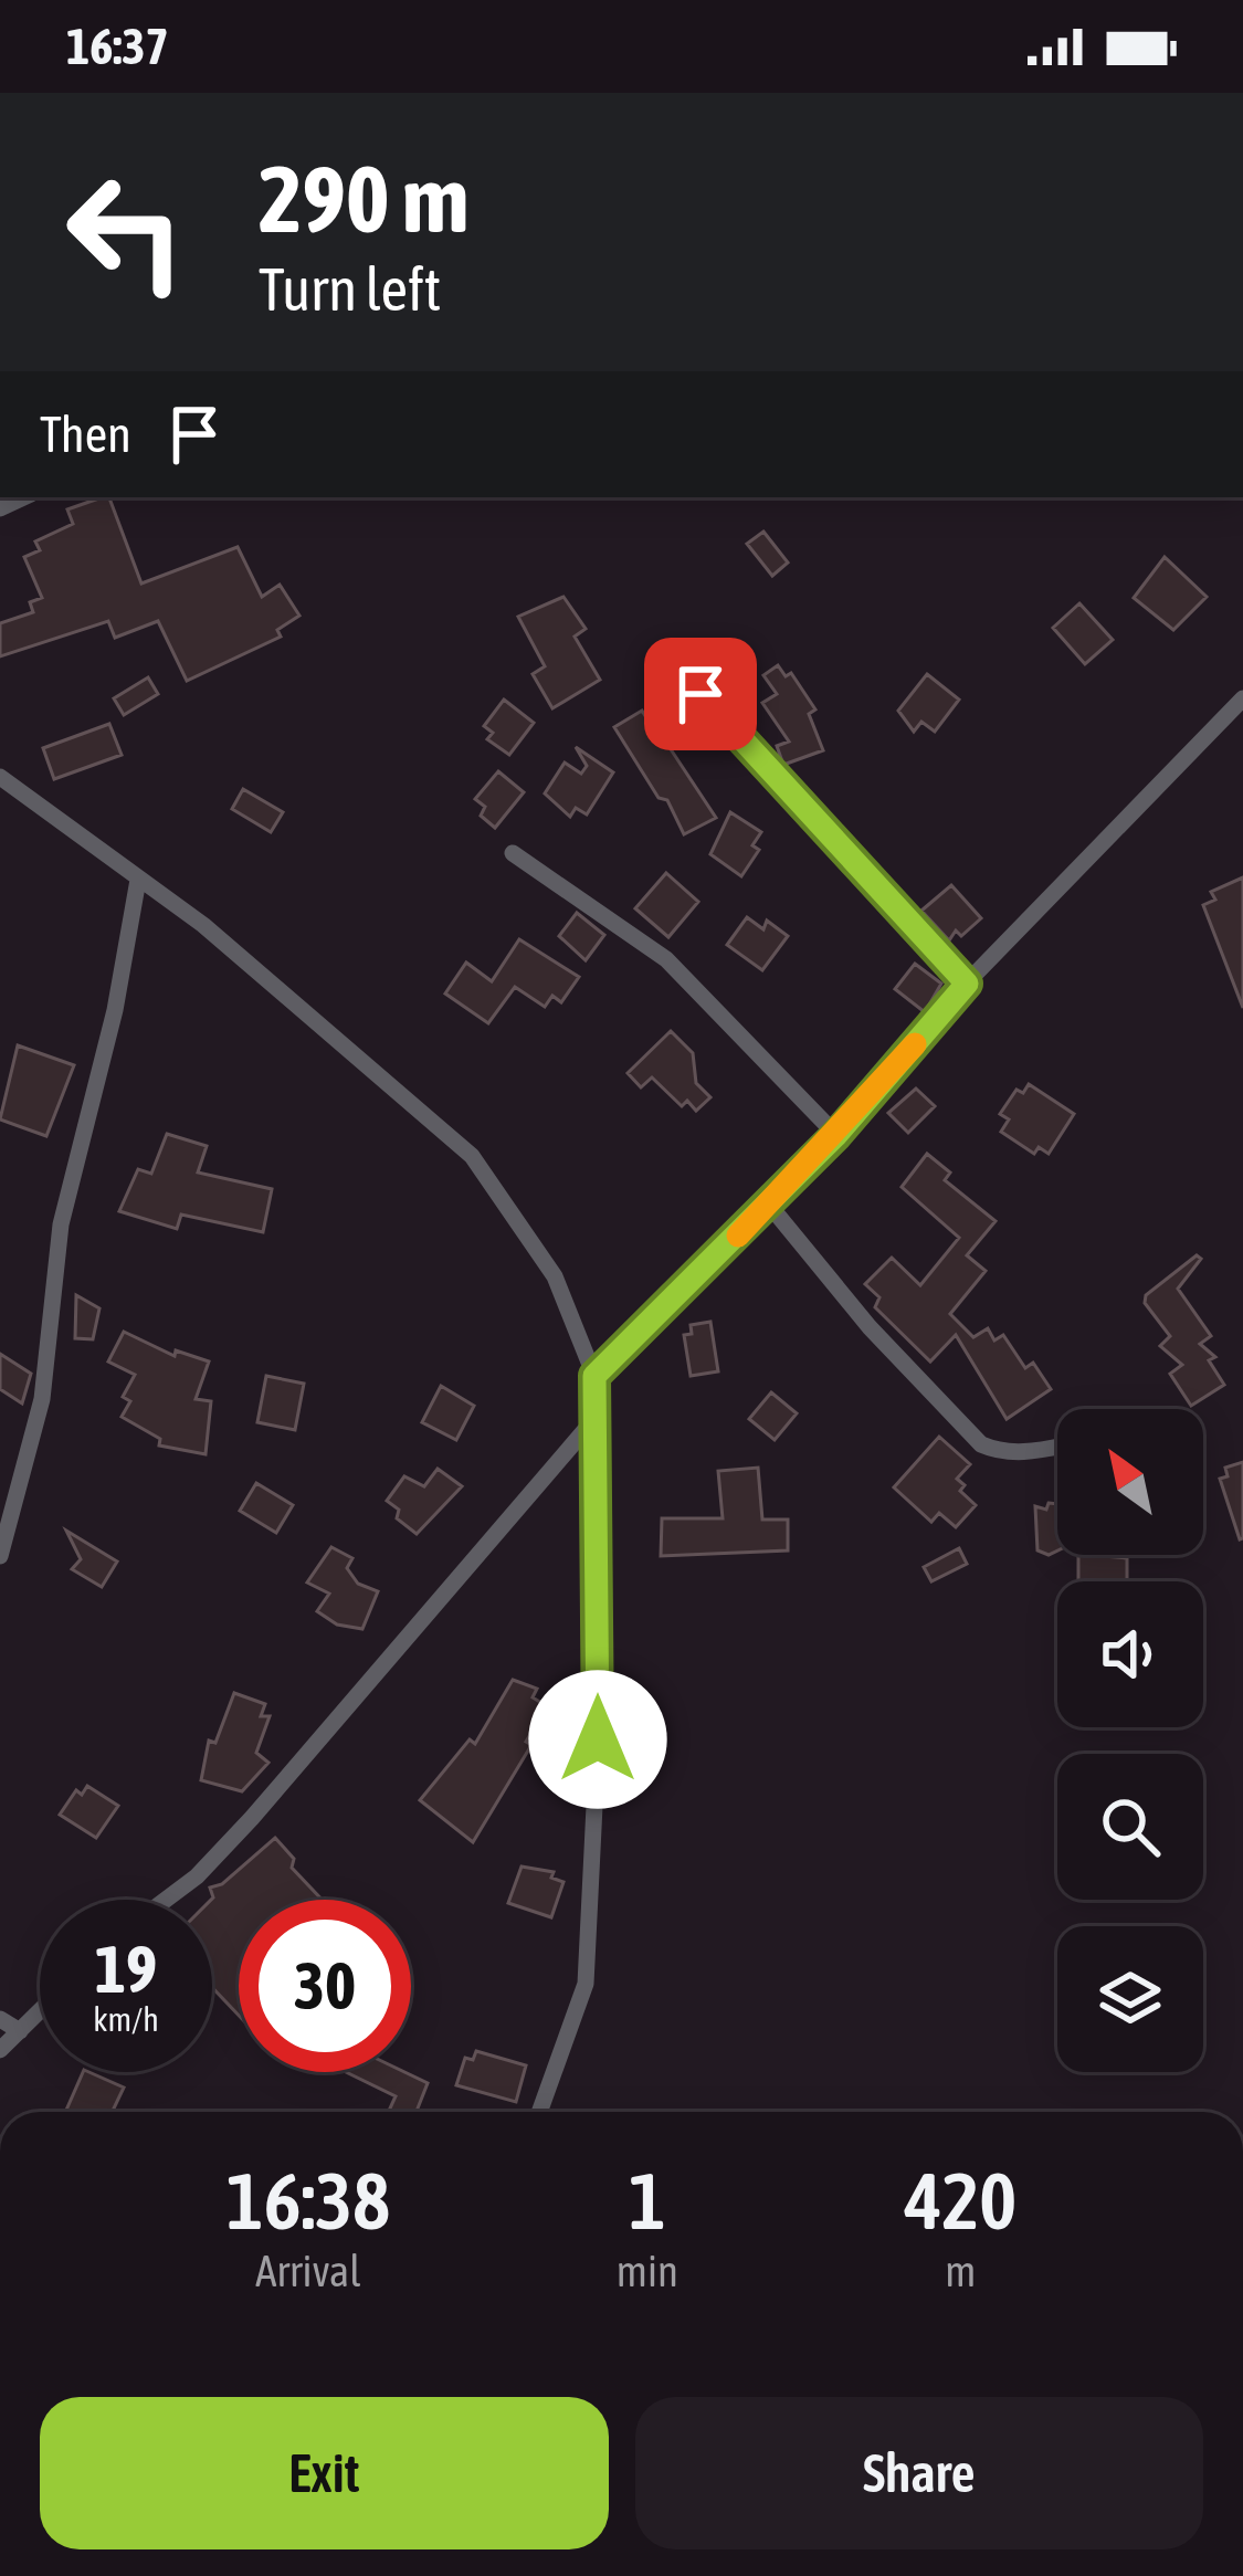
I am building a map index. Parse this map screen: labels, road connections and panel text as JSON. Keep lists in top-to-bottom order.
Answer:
{
  "north": "top left",
  "page": {
    "status": "16:37",
    "turn": ["290 m", "Turn left"],
    "then": "Then",
    "speed": "19 km/h",
    "limit": "30",
    "eta": [
      "16:38",
      "Arrival",
      "1",
      "min",
      "420",
      "m"
    ],
    "buttons": ["Exit", "Share"]
  }
}
